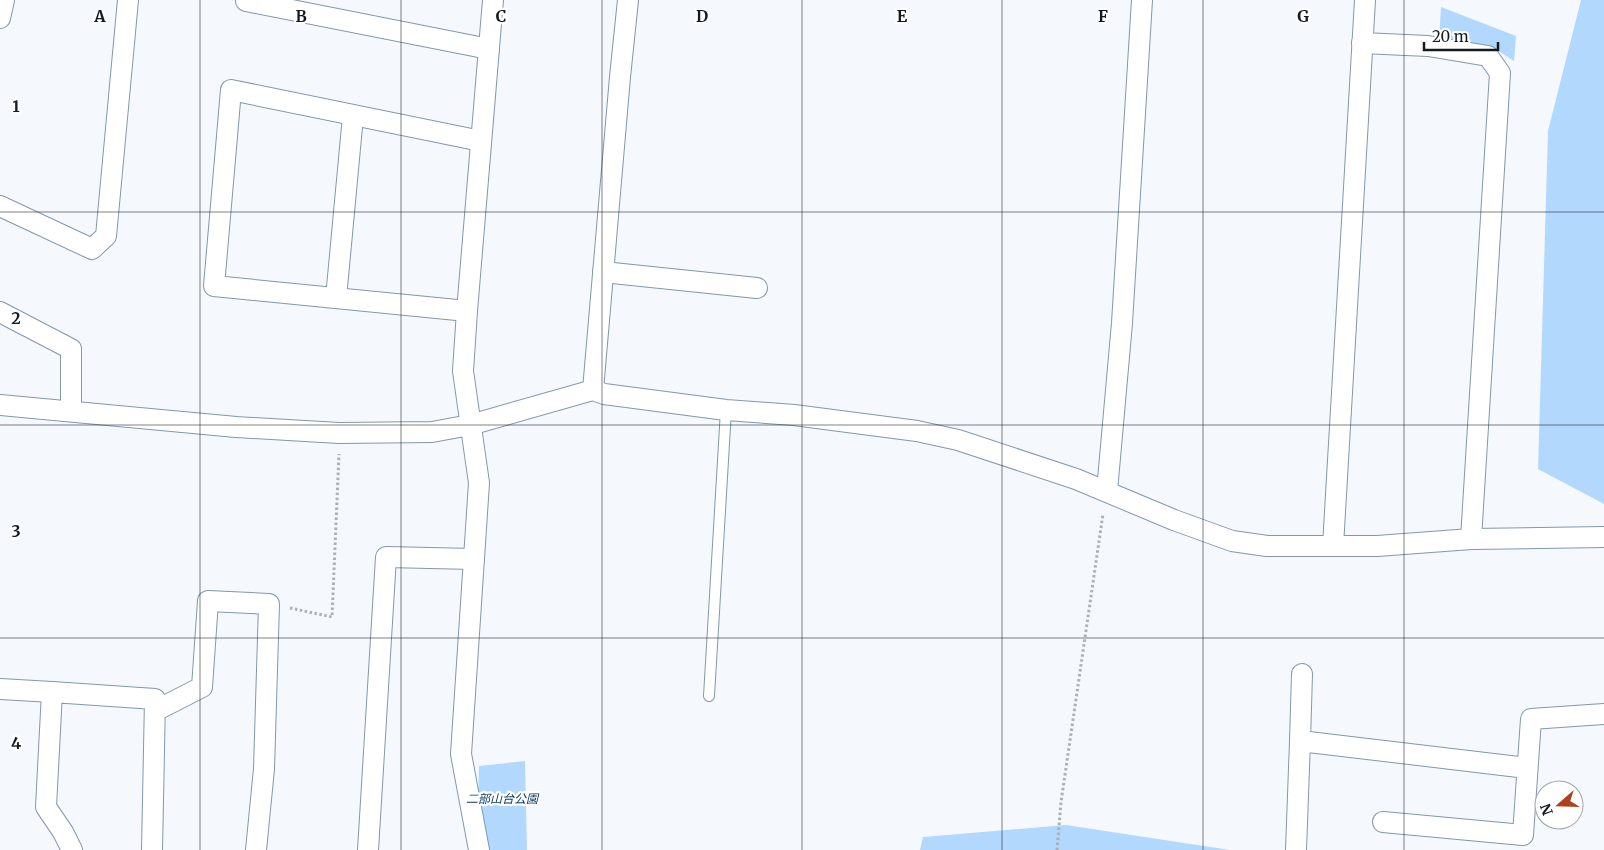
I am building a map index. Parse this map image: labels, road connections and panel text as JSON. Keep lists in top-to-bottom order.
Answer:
{
  "parks": ["二部山台公園"],
  "scale_bar": "20 m",
  "north": "left",
  "grid": {
    "columns": [
      "A",
      "B",
      "C",
      "D",
      "E",
      "F",
      "G"
    ],
    "rows": [
      "1",
      "2",
      "3",
      "4"
    ]
  }
}
